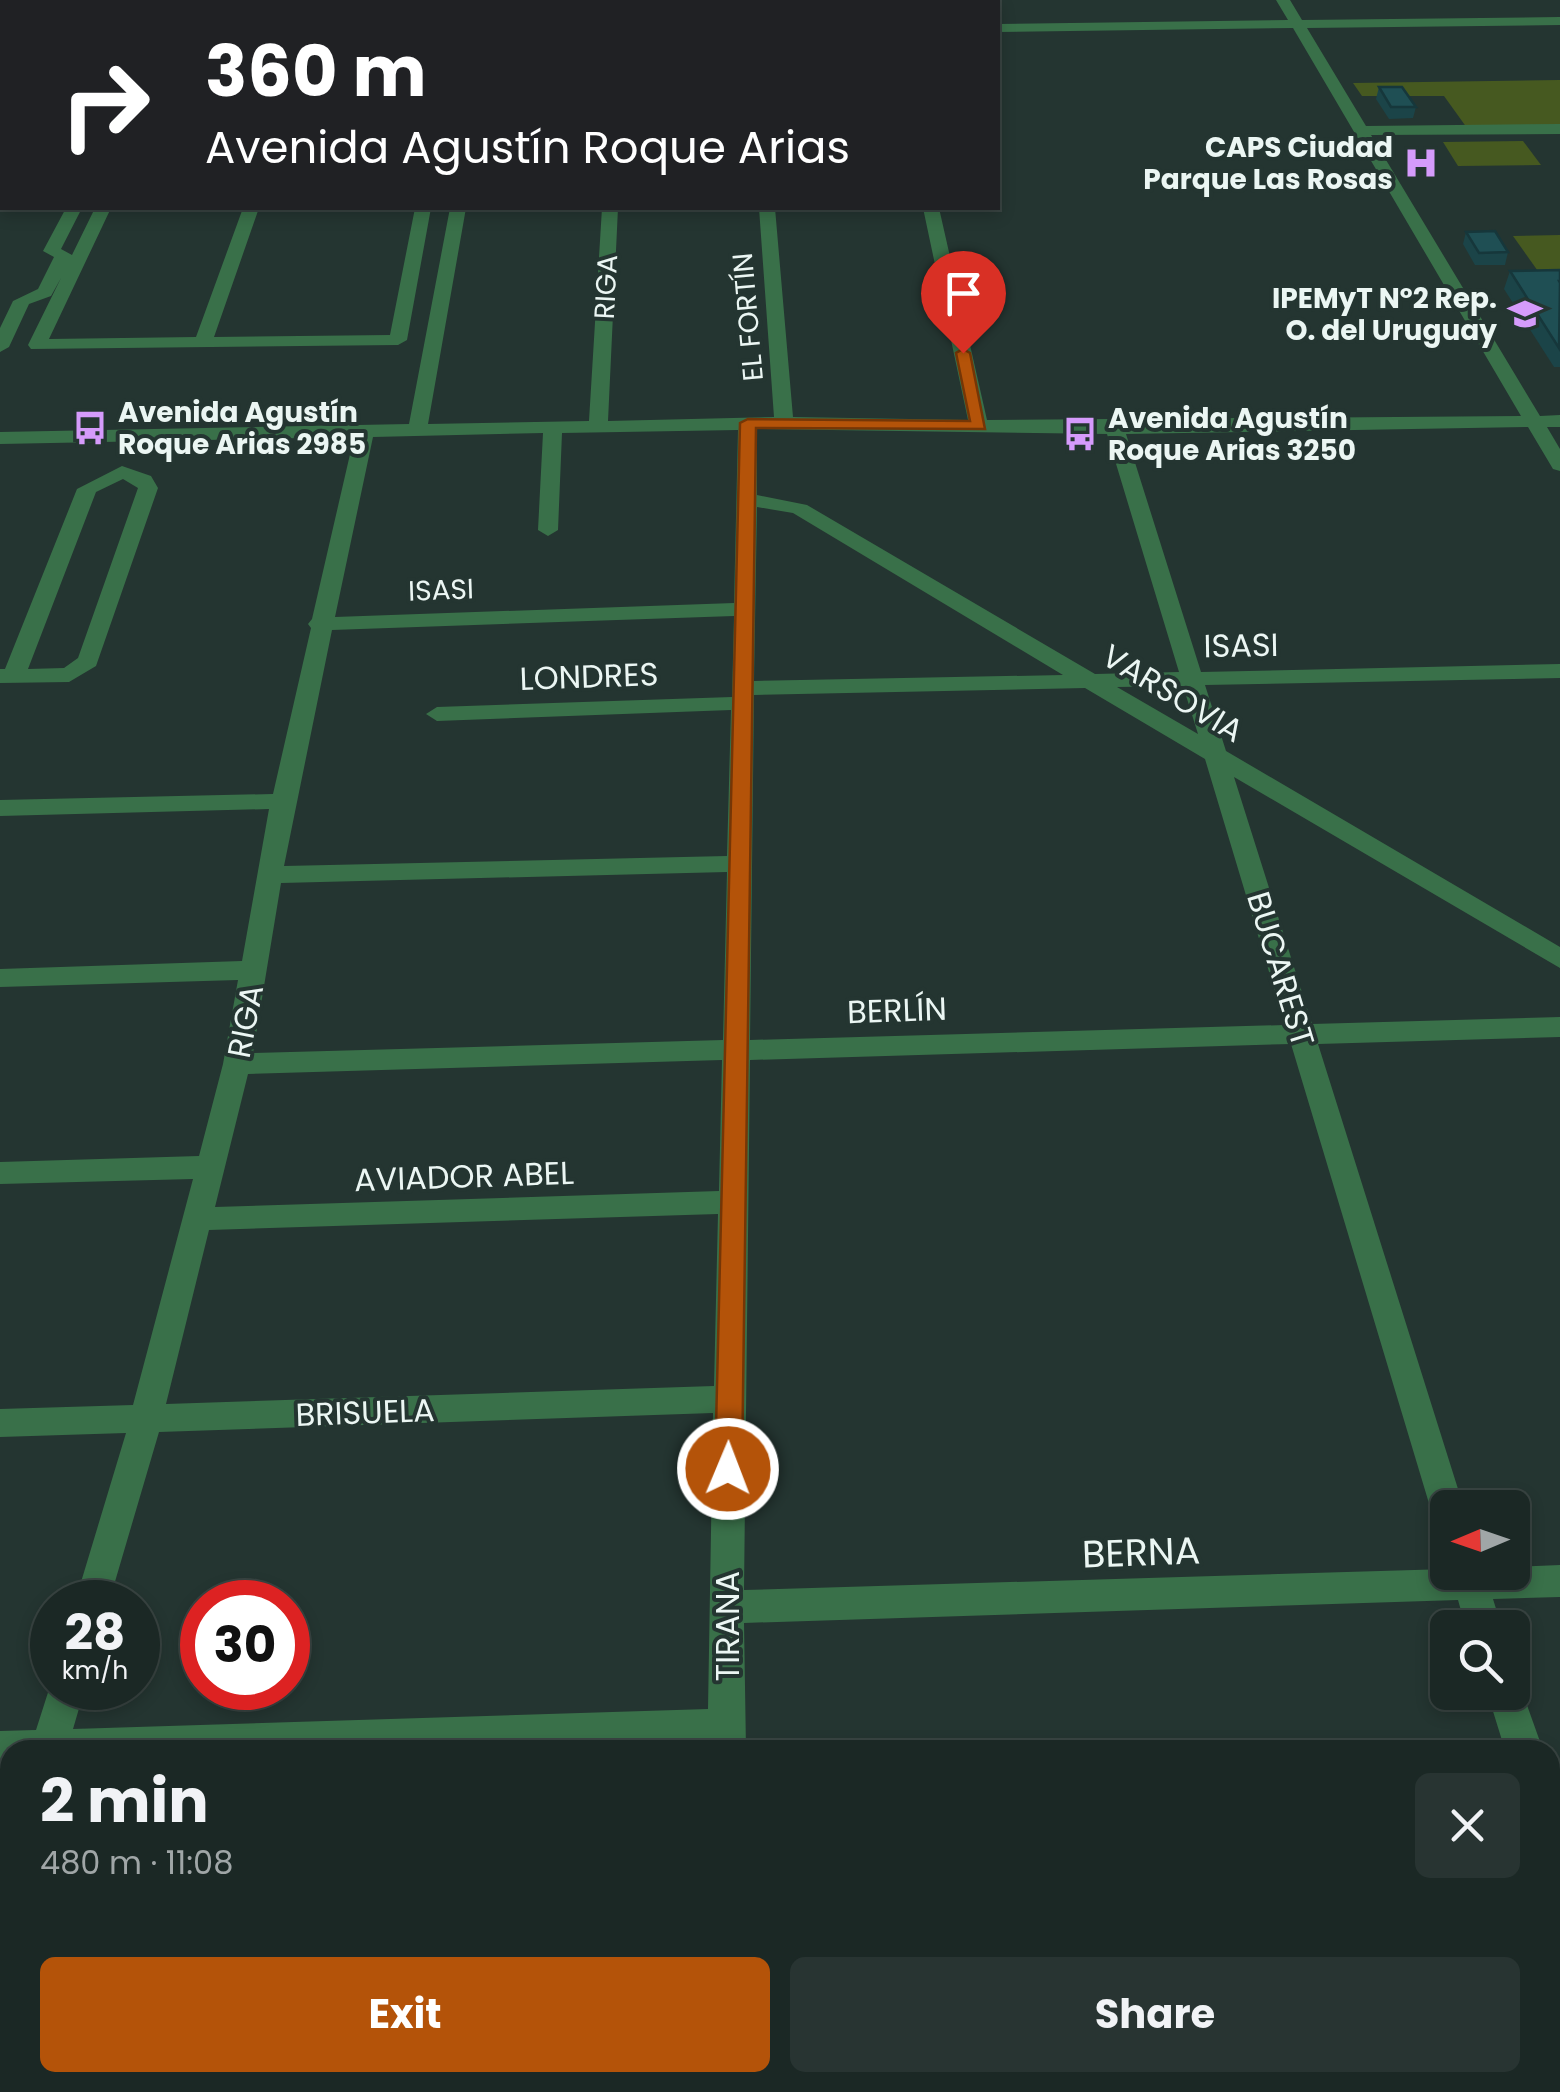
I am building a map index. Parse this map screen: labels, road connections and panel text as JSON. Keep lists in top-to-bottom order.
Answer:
{
  "streets": {
    "street": [
      "RIGA",
      "EL FORTÍN",
      "ISASI",
      "LONDRES",
      "VARSOVIA",
      "BUCAREST",
      "BERLÍN",
      "AVIADOR ABEL",
      "BRISUELA",
      "BERNA",
      "TIRANA"
    ]
  },
  "crossings": [
    ["RIGA", "ISASI"],
    ["RIGA", "BERLÍN"],
    ["RIGA", "AVIADOR ABEL"],
    ["RIGA", "BRISUELA"],
    ["ISASI", "LONDRES"],
    ["ISASI", "VARSOVIA"],
    ["ISASI", "BUCAREST"],
    ["ISASI", "TIRANA"],
    ["LONDRES", "TIRANA"],
    ["VARSOVIA", "BUCAREST"],
    ["VARSOVIA", "TIRANA"],
    ["BUCAREST", "BERLÍN"],
    ["BERLÍN", "TIRANA"],
    ["AVIADOR ABEL", "TIRANA"],
    ["BRISUELA", "TIRANA"],
    ["BERNA", "TIRANA"]
  ],
  "places": {
    "hospital": ["CAPS Ciudad Parque Las Rosas"],
    "school or university": ["IPEMyT Nº2 Rep. O. del Uruguay"],
    "bus stop": ["Avenida Agustín Roque Arias 2985", "Avenida Agustín Roque Arias 3250"]
  },
  "north": "left",
  "page": {
    "turn": ["360 m", "Avenida Agustín Roque Arias"],
    "speed": "28 km/h",
    "limit": "30",
    "heading": ["2 min", "480 m · 11:08"],
    "buttons": ["Exit", "Share"]
  }
}
